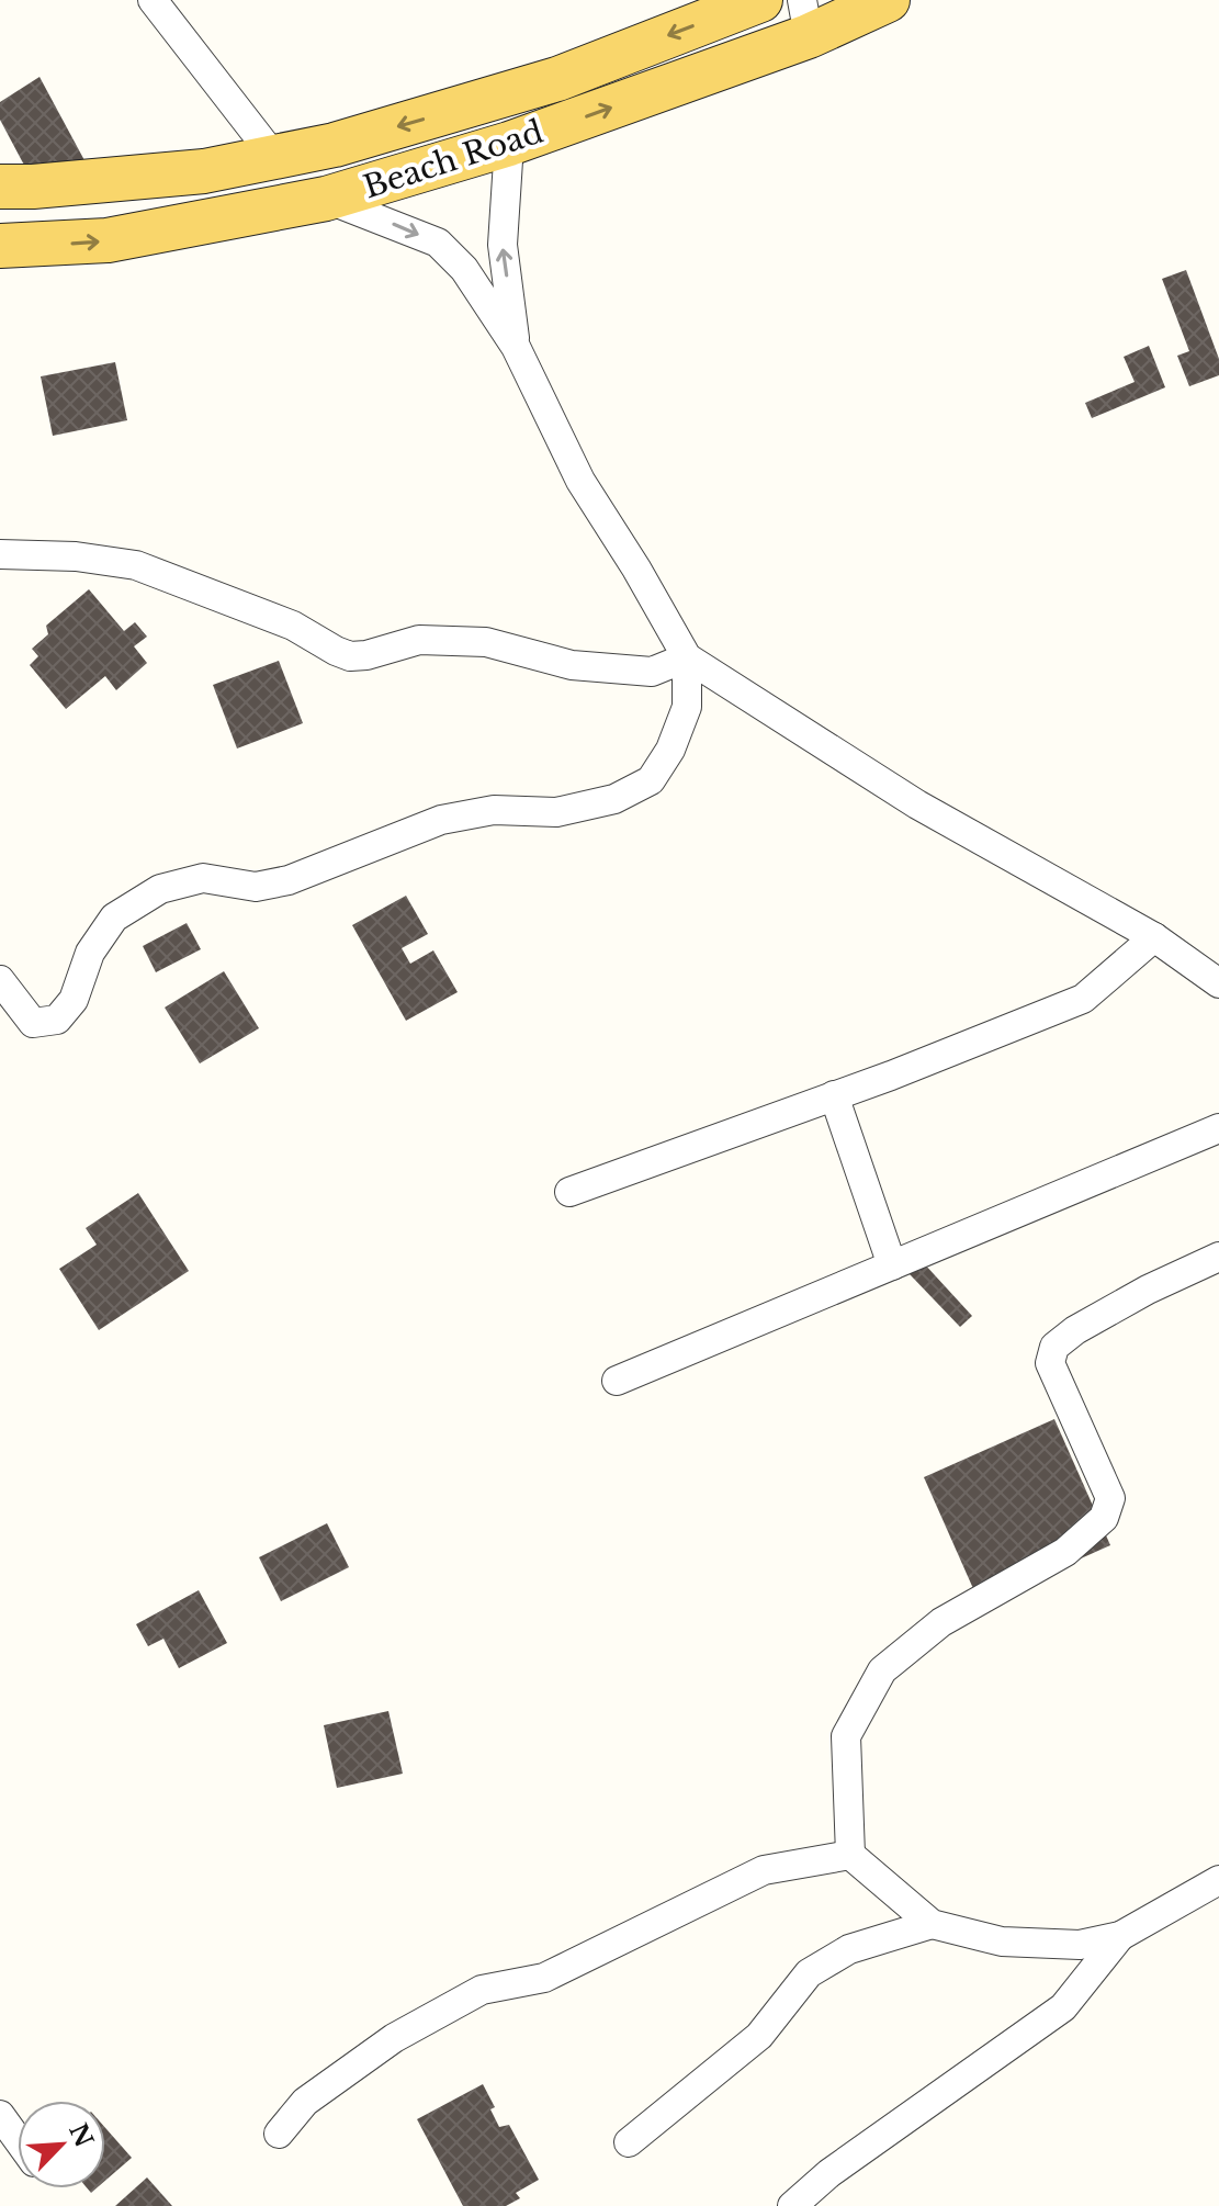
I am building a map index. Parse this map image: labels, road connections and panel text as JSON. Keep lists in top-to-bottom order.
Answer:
{
  "streets": {
    "main road": ["Beach Road"]
  },
  "north": "top right"
}
